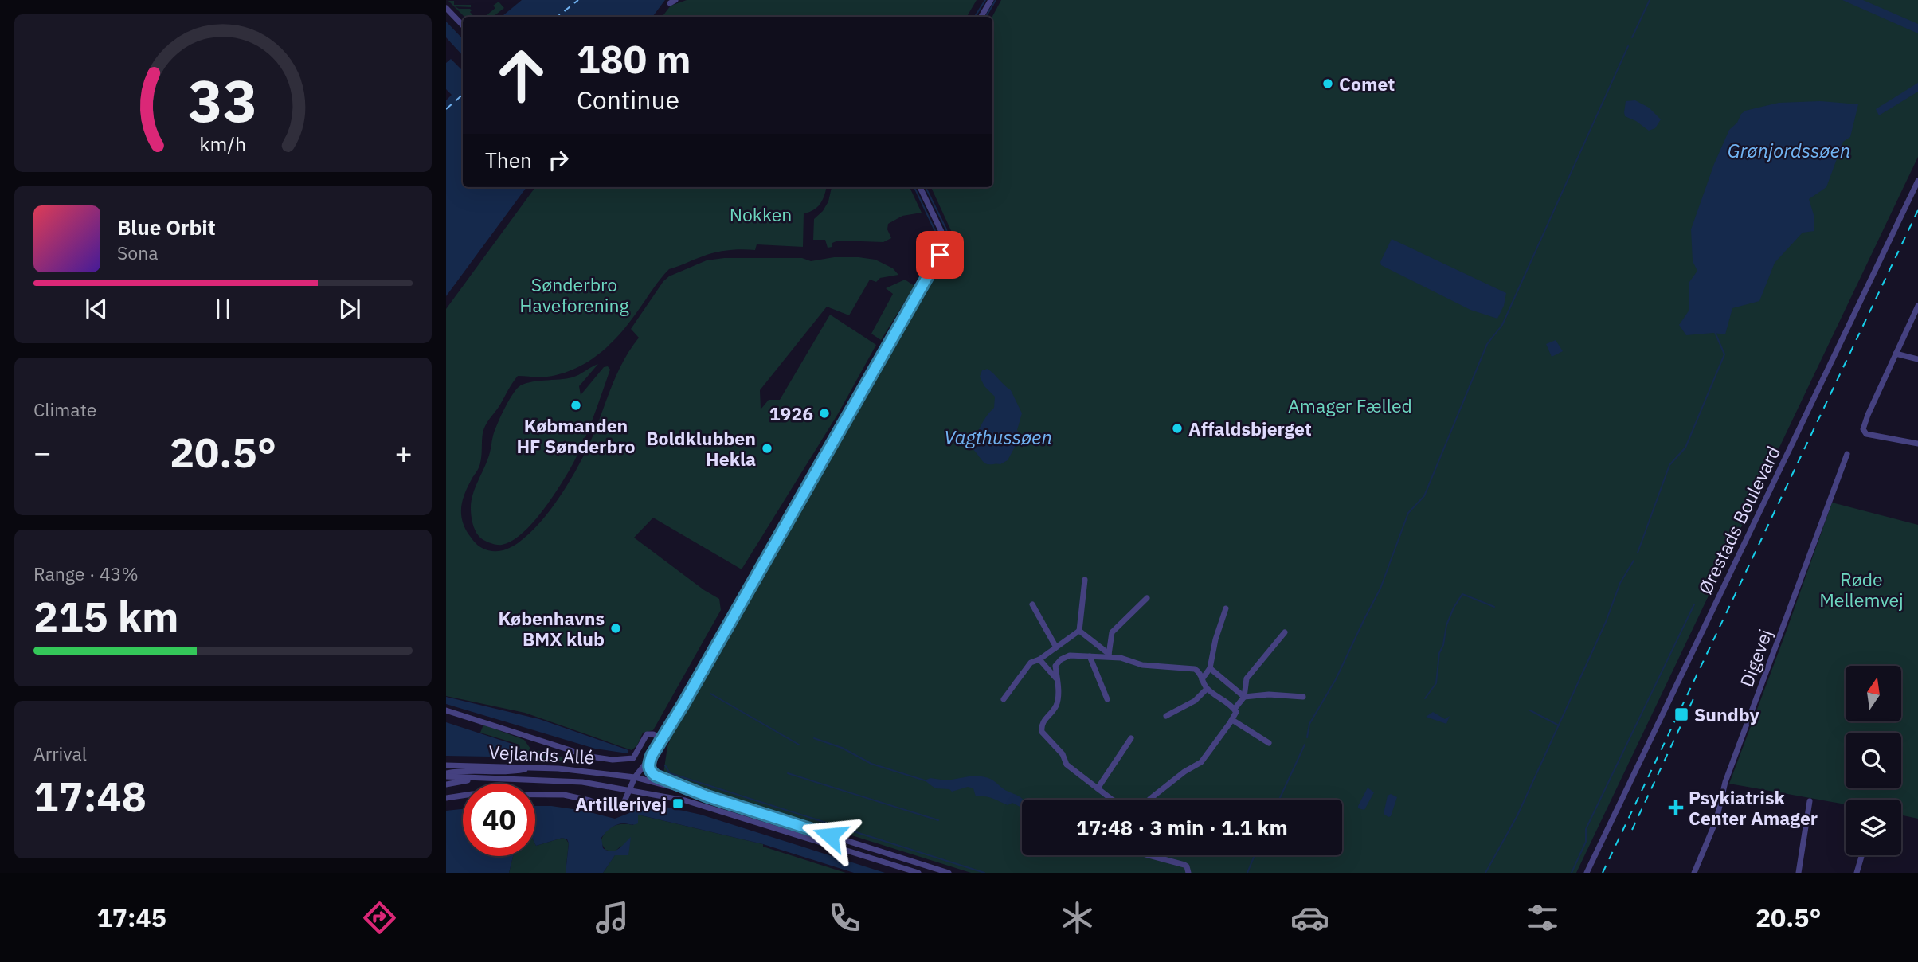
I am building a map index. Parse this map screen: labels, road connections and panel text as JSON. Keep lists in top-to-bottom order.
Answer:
{
  "streets": {
    "street": ["Ørestads Boulevard", "Digevej", "Vejlands Allé"]
  },
  "water": ["Grønjordssøen", "Vagthussøen"],
  "parks": [
    "Nokken",
    "Sønderbro Haveforening",
    "Amager Fælled",
    "Røde Mellemvej"
  ],
  "places": {
    "other": [
      "Comet",
      "Købmanden HF Sønderbro",
      "1926",
      "Affaldsbjerget",
      "Boldklubben Hekla",
      "Københavns BMX klub"
    ],
    "transit": ["Sundby", "Artillerivej"],
    "health": ["Psykiatrisk Center Amager"]
  },
  "north": "top",
  "page": {
    "turn": ["180 m", "Continue"],
    "then": "Then",
    "song": ["Blue Orbit", "Sona"],
    "tile": [
      "Climate",
      ["Range · 43%", "215 km"],
      ["Arrival", "17:48"]
    ],
    "heat": ["−", "20.5°", "+"],
    "limit": "40",
    "trip": "17:48 · 3 min · 1.1 km",
    "tabs": ["17:45", "20.5°"],
    "gauge": ["33", "km/h"]
  }
}
